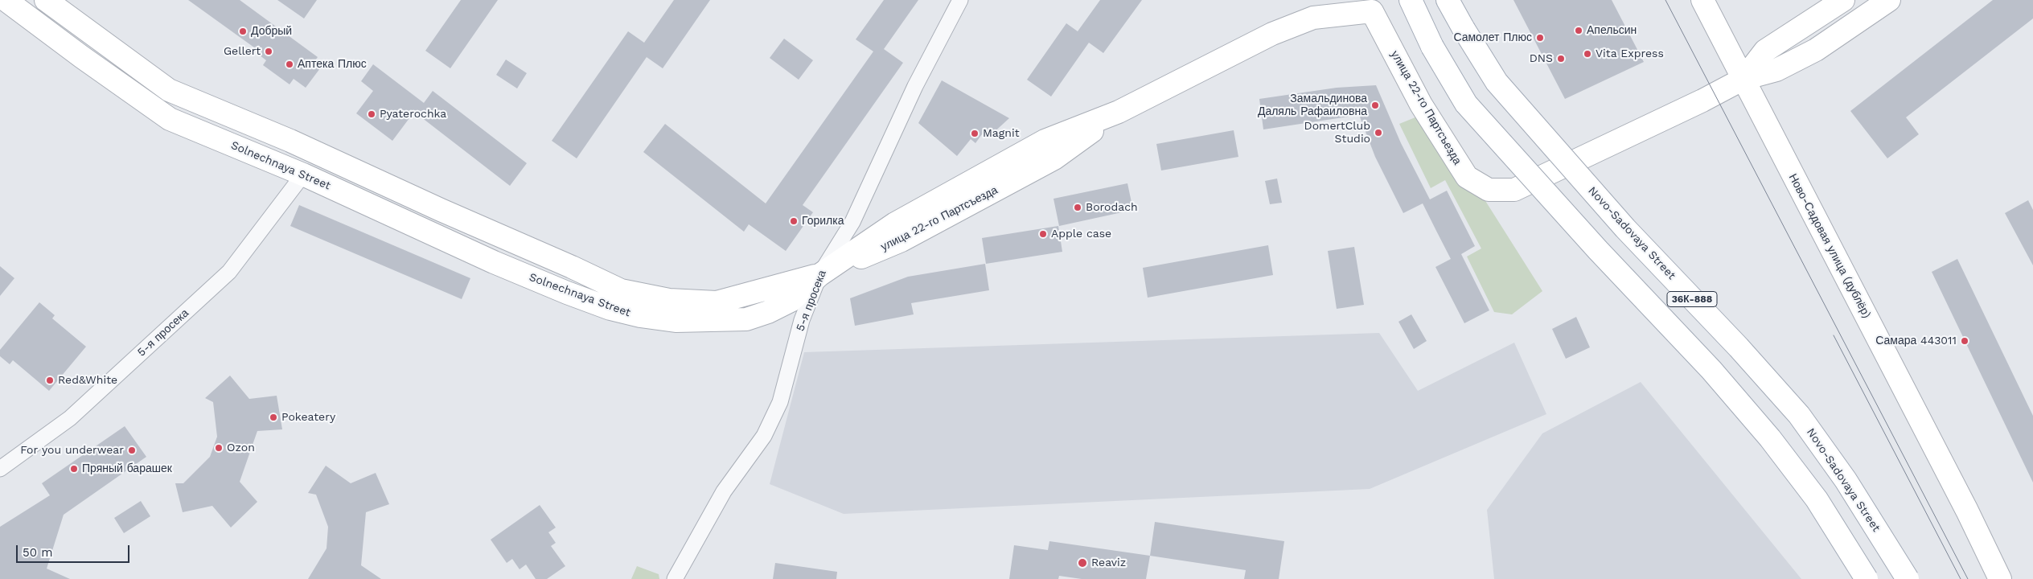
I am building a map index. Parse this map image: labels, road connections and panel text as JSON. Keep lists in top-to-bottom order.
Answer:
{
  "streets": {
    "main road": [
      "улица 22-го Партсъезда",
      "Solnechnaya Street",
      "Novo-Sadovaya Street",
      "Ново-Садовая улица (дублёр)",
      "36К-888"
    ],
    "street": ["5-я просека"]
  },
  "crossings": [
    ["улица 22-го Партсъезда", "Solnechnaya Street"],
    ["улица 22-го Партсъезда", "Ново-Садовая улица (дублёр)"],
    ["улица 22-го Партсъезда", "5-я просека"],
    ["Solnechnaya Street", "5-я просека"]
  ],
  "places": [
    "Апельсин",
    "Добрый",
    "Самолет Плюс",
    "Gellert",
    "Vita Express",
    "DNS",
    "Аптека Плюс",
    "Замальдинова Даляль Рафаиловна",
    "Pyaterochka",
    "DomertClub Studio",
    "Magnit",
    "Borodach",
    "Горилка",
    "Apple case",
    "Самара 443011",
    "Red&White",
    "Pokeatery",
    "Ozon",
    "For you underwear",
    "Пряный барашек",
    "Reaviz"
  ],
  "scale_bar": "50 m"
}
